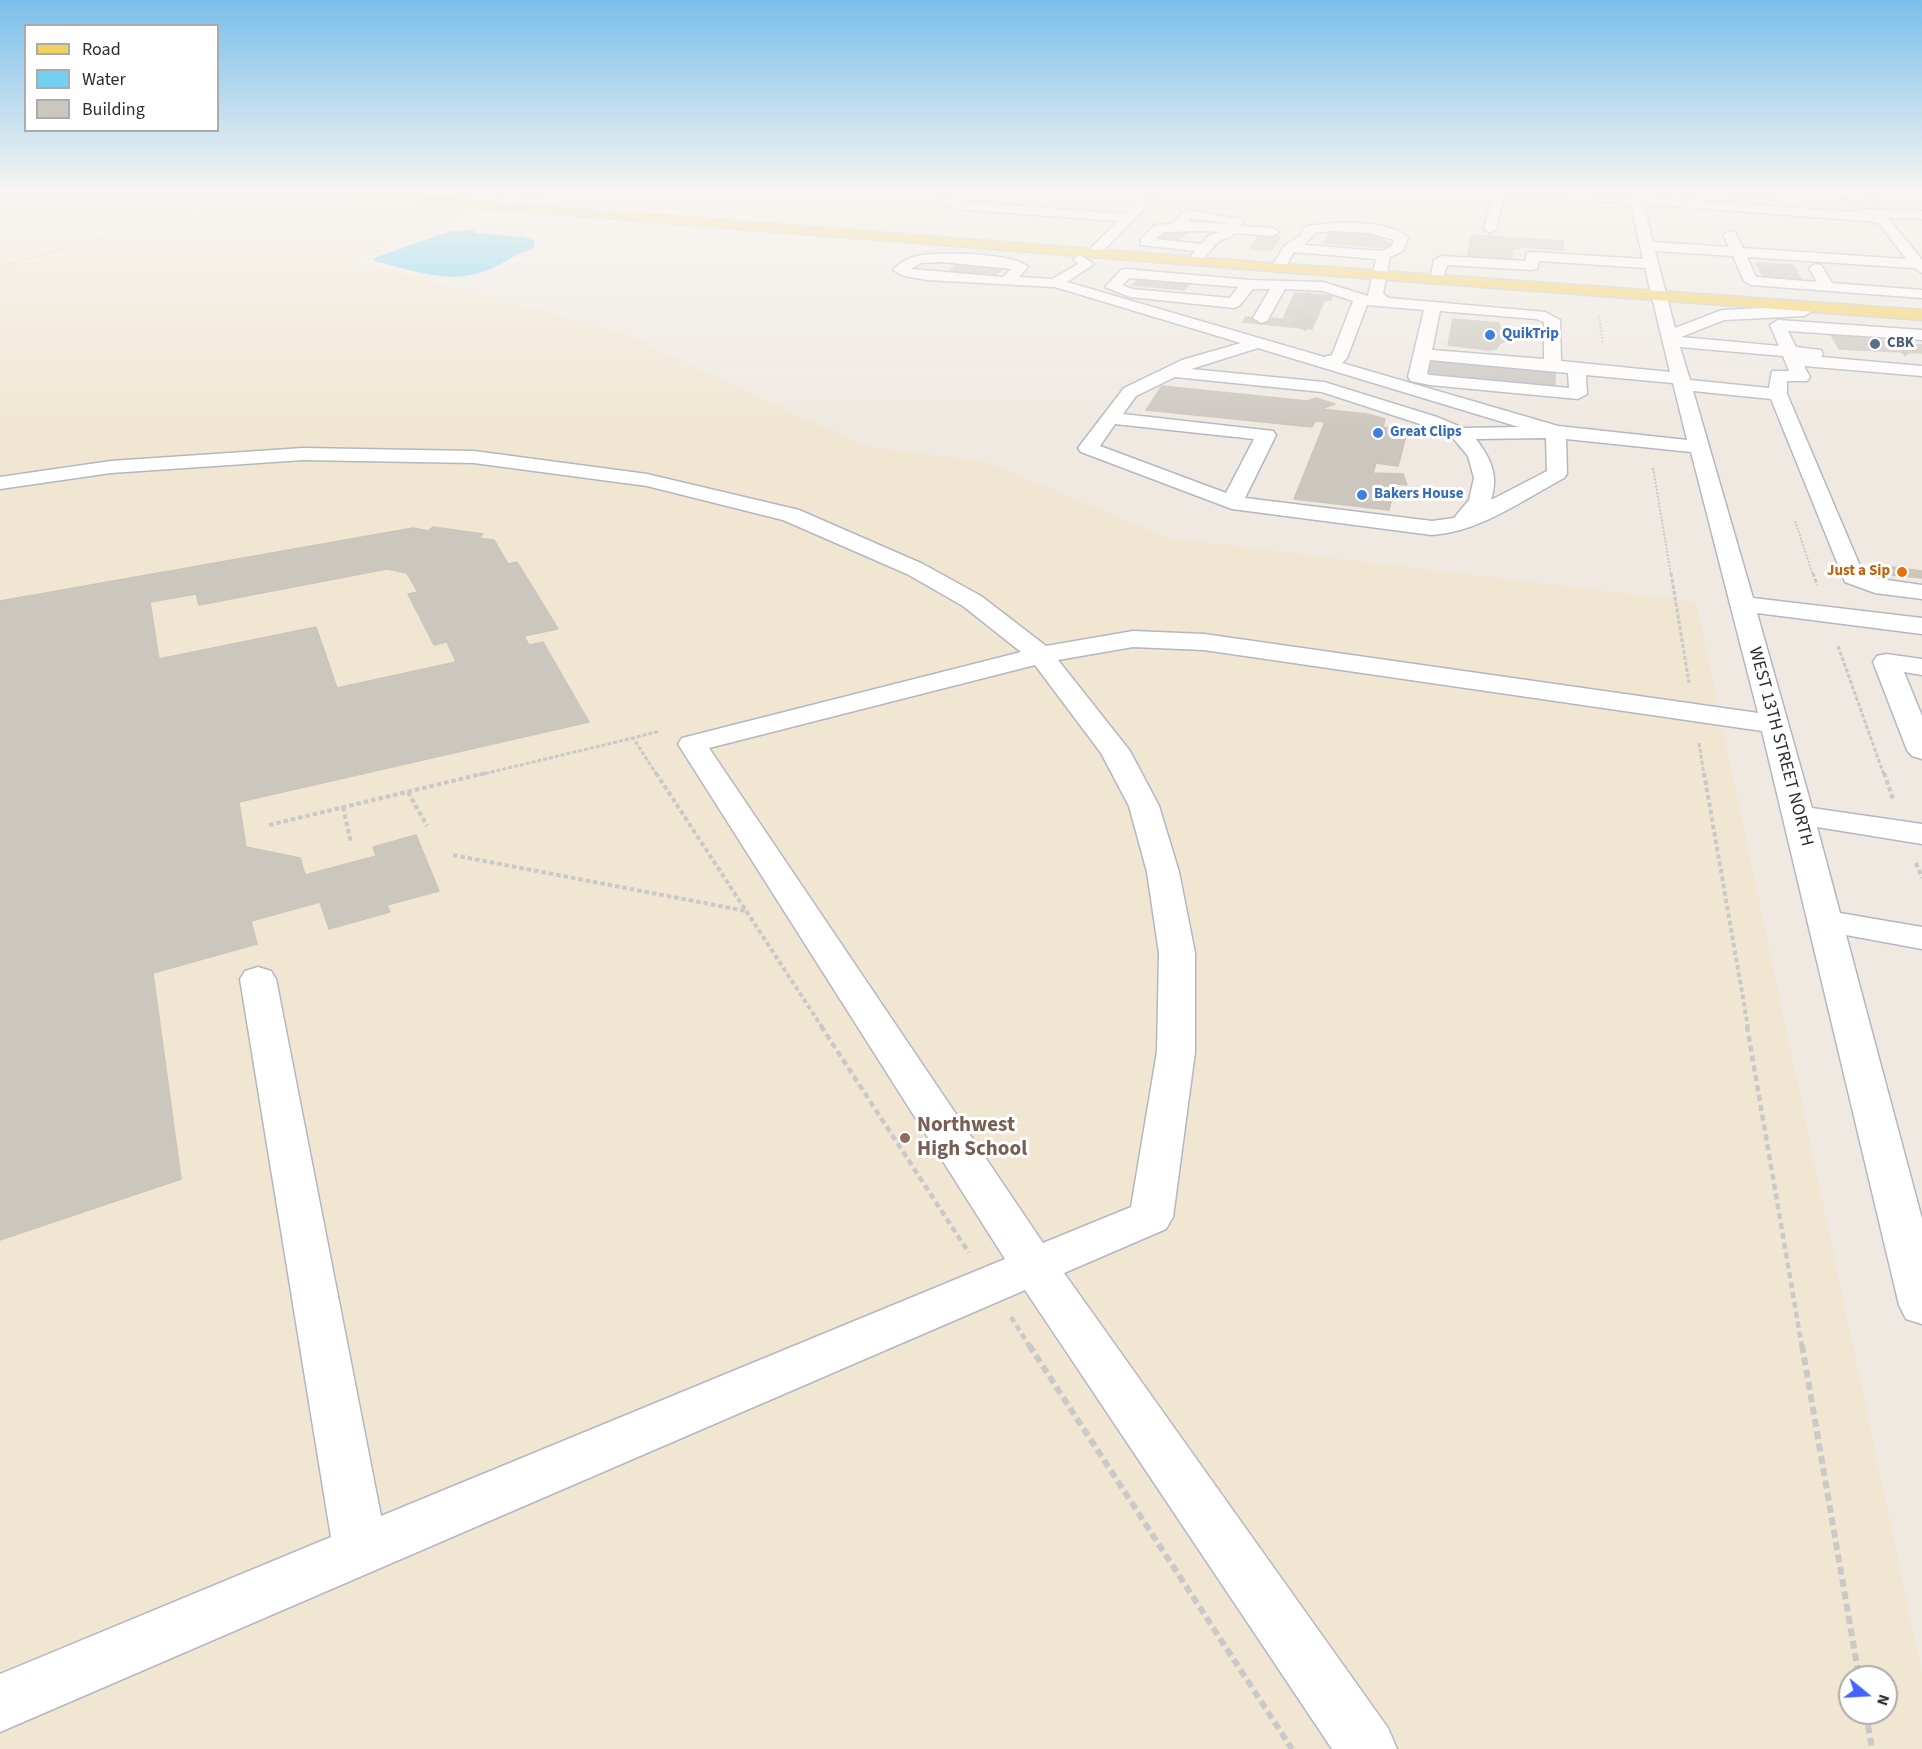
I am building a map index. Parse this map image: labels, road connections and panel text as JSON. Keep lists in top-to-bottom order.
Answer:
{
  "streets": {
    "street": ["WEST 13TH STREET NORTH"]
  },
  "places": [
    "QuikTrip",
    "CBK",
    "Great Clips",
    "Bakers House",
    "Just a Sip",
    "Northwest High School"
  ],
  "legend": ["Road", "Water", "Building"],
  "north": "right"
}
